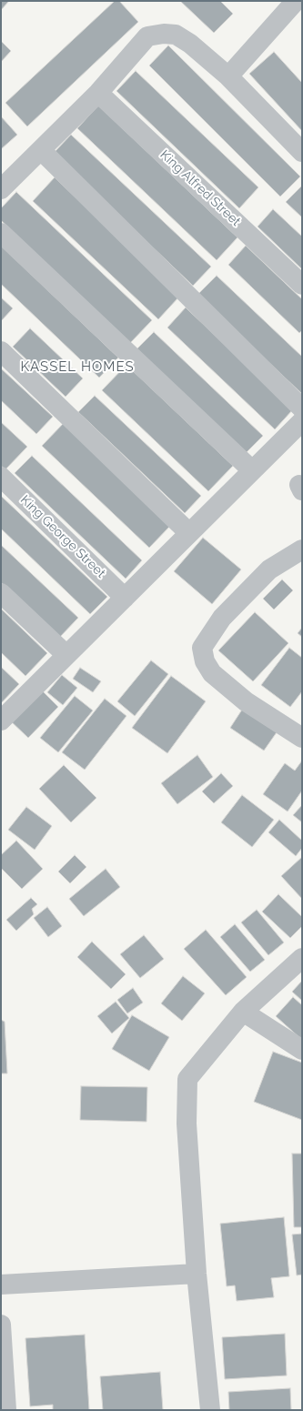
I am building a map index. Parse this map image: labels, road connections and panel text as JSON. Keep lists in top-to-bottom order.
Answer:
{
  "streets": {
    "street": ["King Alfred Street", "King George Street"]
  },
  "districts": ["KASSEL HOMES"]
}
